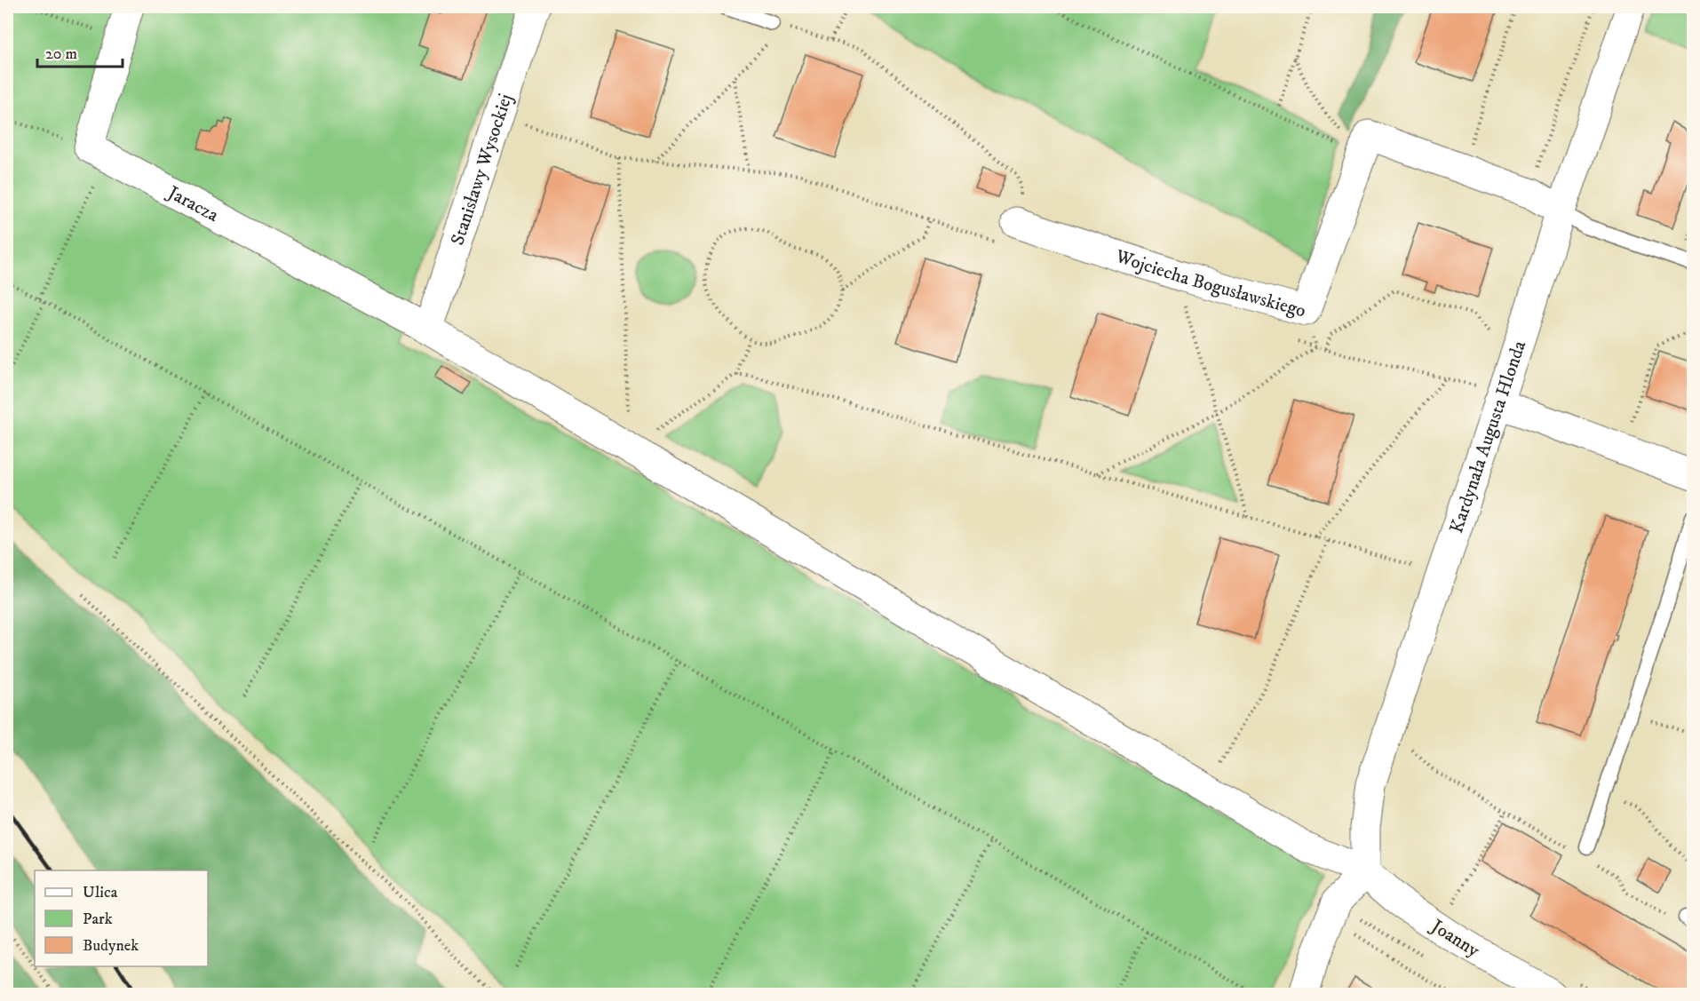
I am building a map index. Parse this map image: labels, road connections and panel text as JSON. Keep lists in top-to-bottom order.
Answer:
{
  "streets": {
    "street": [
      "Stanisławy Wysockiej",
      "Jaracza",
      "Wojciecha Bogusławskiego",
      "Kardynała Augusta Hlonda",
      "Joanny"
    ]
  },
  "crossings": [
    ["Stanisławy Wysockiej", "Jaracza"],
    ["Jaracza", "Kardynała Augusta Hlonda"],
    ["Jaracza", "Joanny"],
    ["Wojciecha Bogusławskiego", "Kardynała Augusta Hlonda"],
    ["Kardynała Augusta Hlonda", "Joanny"]
  ],
  "legend": ["Ulica", "Park", "Budynek"],
  "scale_bar": "20 m"
}
